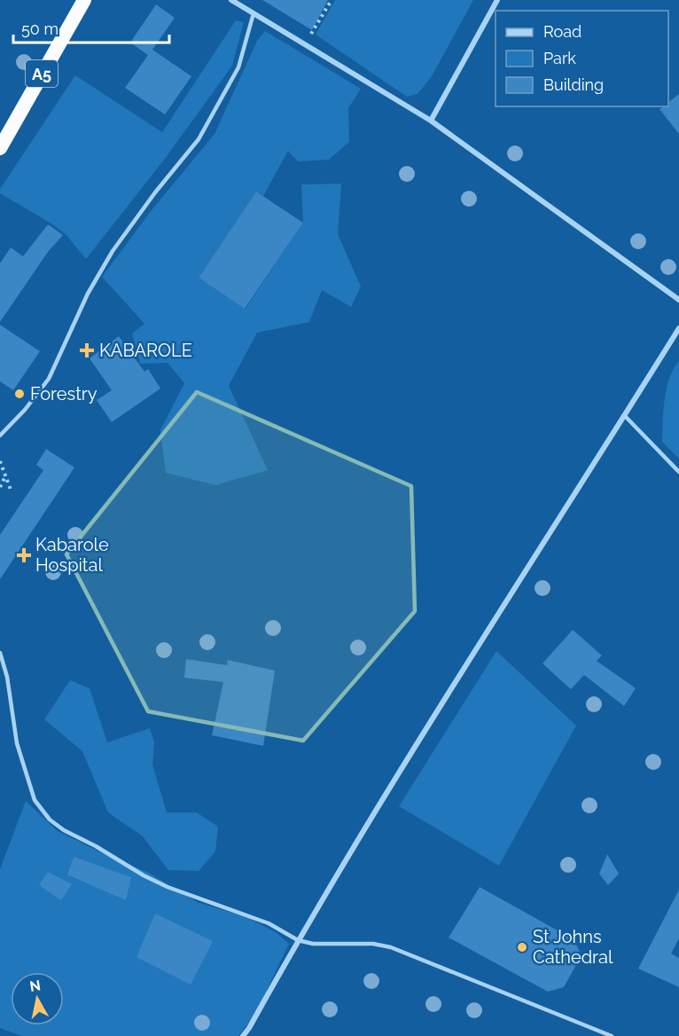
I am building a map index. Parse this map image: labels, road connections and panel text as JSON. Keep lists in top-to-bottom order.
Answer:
{
  "streets": {
    "highway": ["A5"]
  },
  "places": {
    "health": ["KABAROLE", "Kabarole Hospital"],
    "other": ["Forestry", "St Johns Cathedral"]
  },
  "legend": ["Road", "Park", "Building"],
  "scale_bar": "50 m",
  "north": "top"
}
